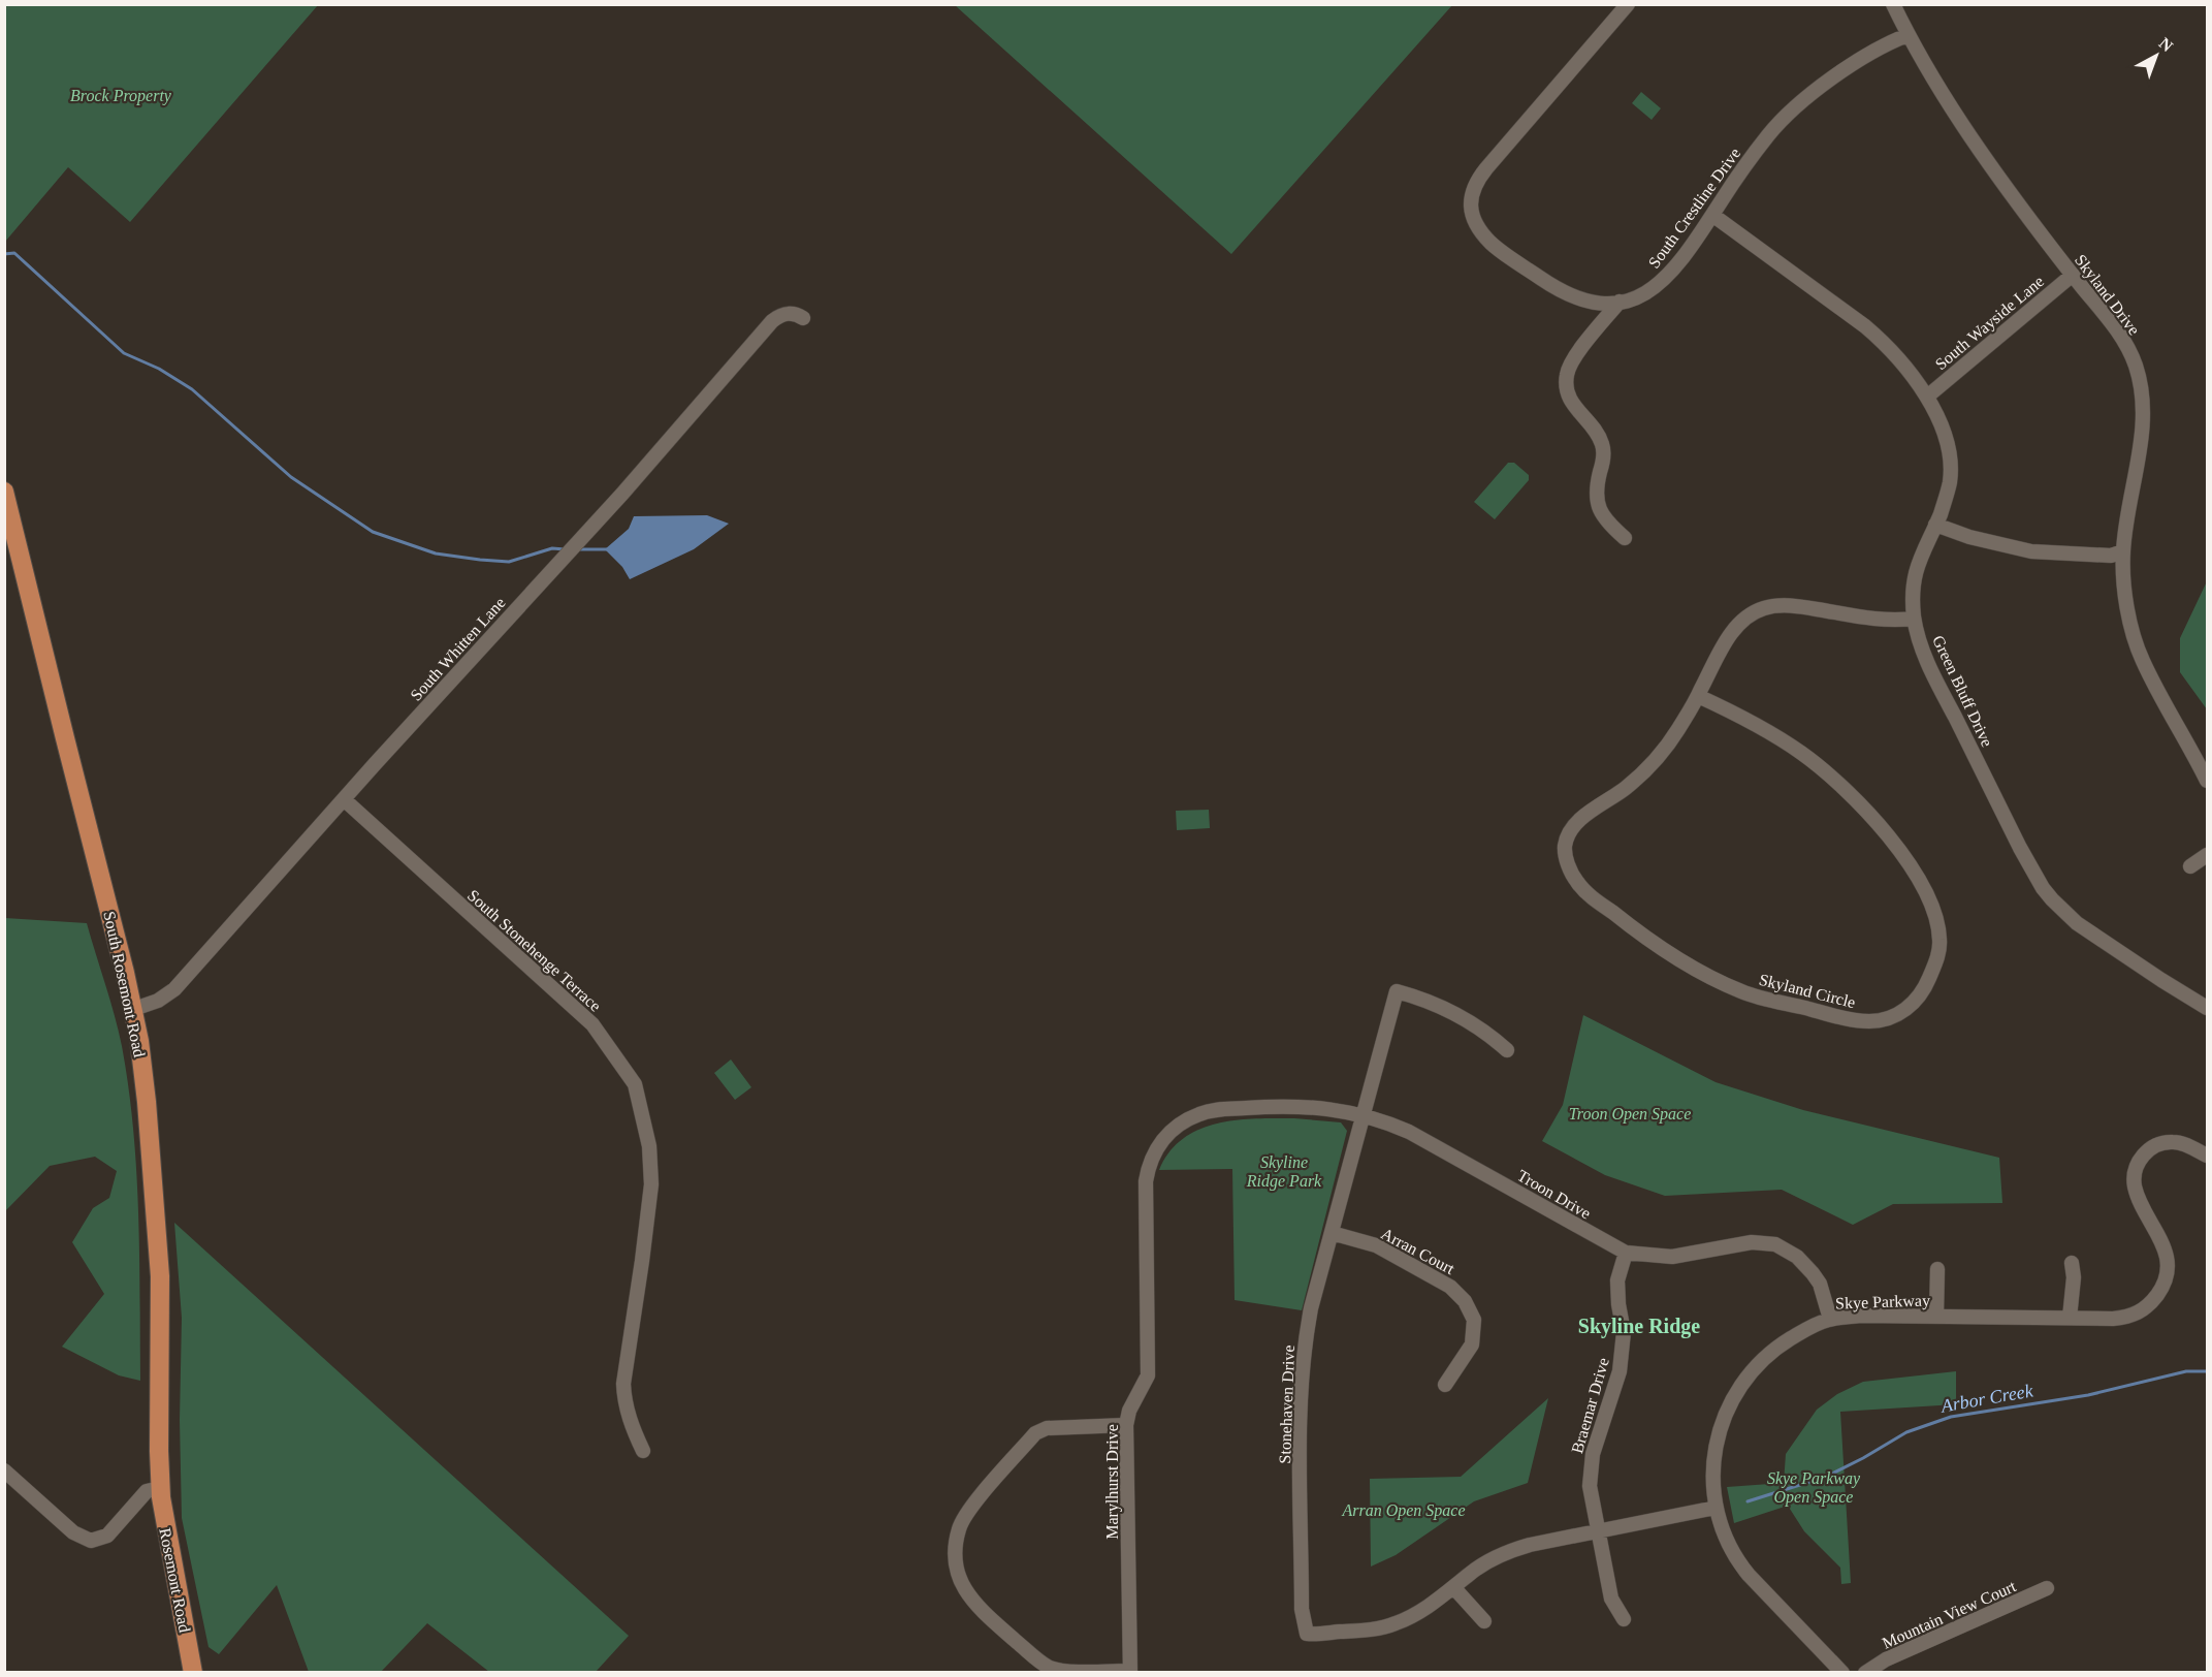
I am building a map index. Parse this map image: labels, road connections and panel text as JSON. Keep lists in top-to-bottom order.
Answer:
{
  "streets": {
    "main road": ["South Rosemont Road", "Rosemont Road"],
    "street": [
      "South Crestline Drive",
      "Skyland Drive",
      "South Wayside Lane",
      "South Whitten Lane",
      "Green Bluff Drive",
      "South Stonehenge Terrace",
      "Skyland Circle",
      "Troon Drive",
      "Arran Court",
      "Skye Parkway",
      "Stonehaven Drive",
      "Braemar Drive",
      "Marylhurst Drive",
      "Mountain View Court"
    ]
  },
  "crossings": [
    ["South Crestline Drive", "Skyland Drive"],
    ["South Crestline Drive", "Green Bluff Drive"],
    ["Skyland Drive", "South Wayside Lane"],
    ["South Wayside Lane", "Green Bluff Drive"],
    ["South Whitten Lane", "South Stonehenge Terrace"],
    ["South Whitten Lane", "South Rosemont Road"],
    ["Green Bluff Drive", "Skyland Circle"],
    ["South Rosemont Road", "Rosemont Road"],
    ["Troon Drive", "Skye Parkway"],
    ["Troon Drive", "Stonehaven Drive"],
    ["Troon Drive", "Braemar Drive"],
    ["Troon Drive", "Marylhurst Drive"],
    ["Arran Court", "Stonehaven Drive"],
    ["Skye Parkway", "Stonehaven Drive"],
    ["Stonehaven Drive", "Braemar Drive"]
  ],
  "districts": ["Skyline Ridge"],
  "water": ["Arbor Creek"],
  "parks": [
    "Brock Property",
    "Troon Open Space",
    "Skyline Ridge Park",
    "Skye Parkway Open Space",
    "Arran Open Space"
  ],
  "north": "top right"
}
